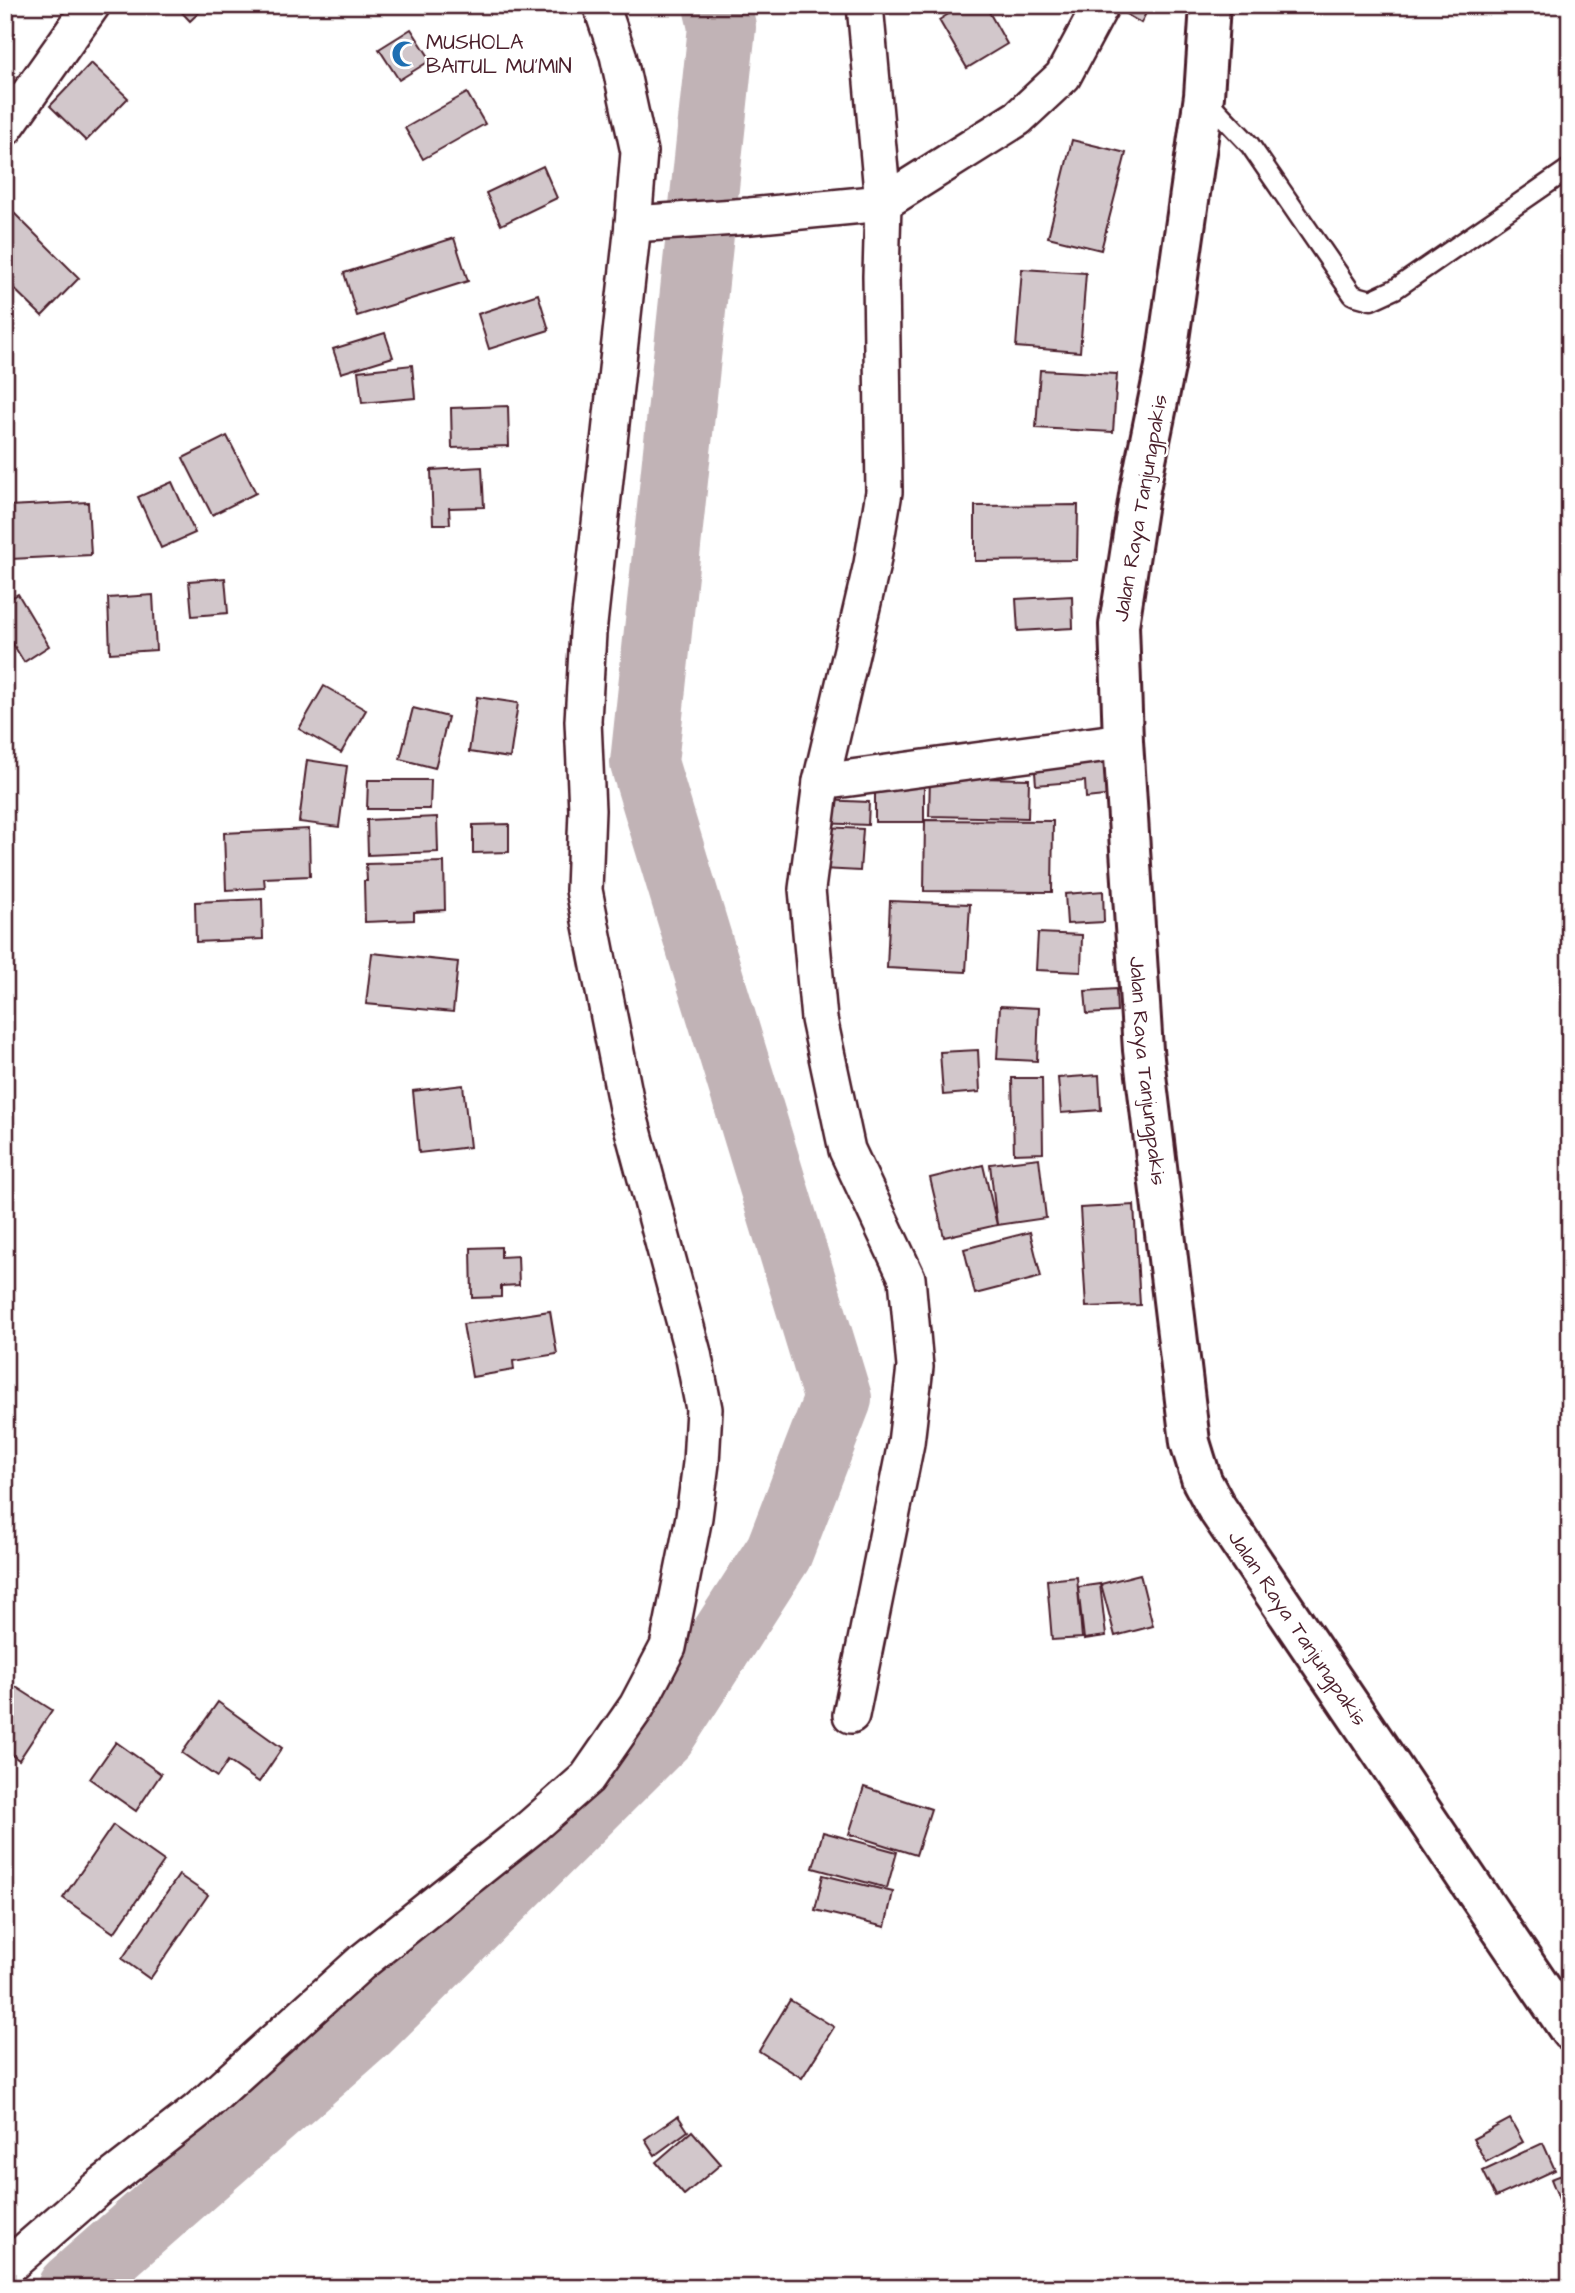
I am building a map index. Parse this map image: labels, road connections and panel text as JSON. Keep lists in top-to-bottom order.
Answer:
{
  "streets": {
    "street": ["Jalan Raya Tanjungpakis"]
  },
  "places": {
    "mosque": ["MUSHOLA BAITUL MU'MIN"]
  }
}
